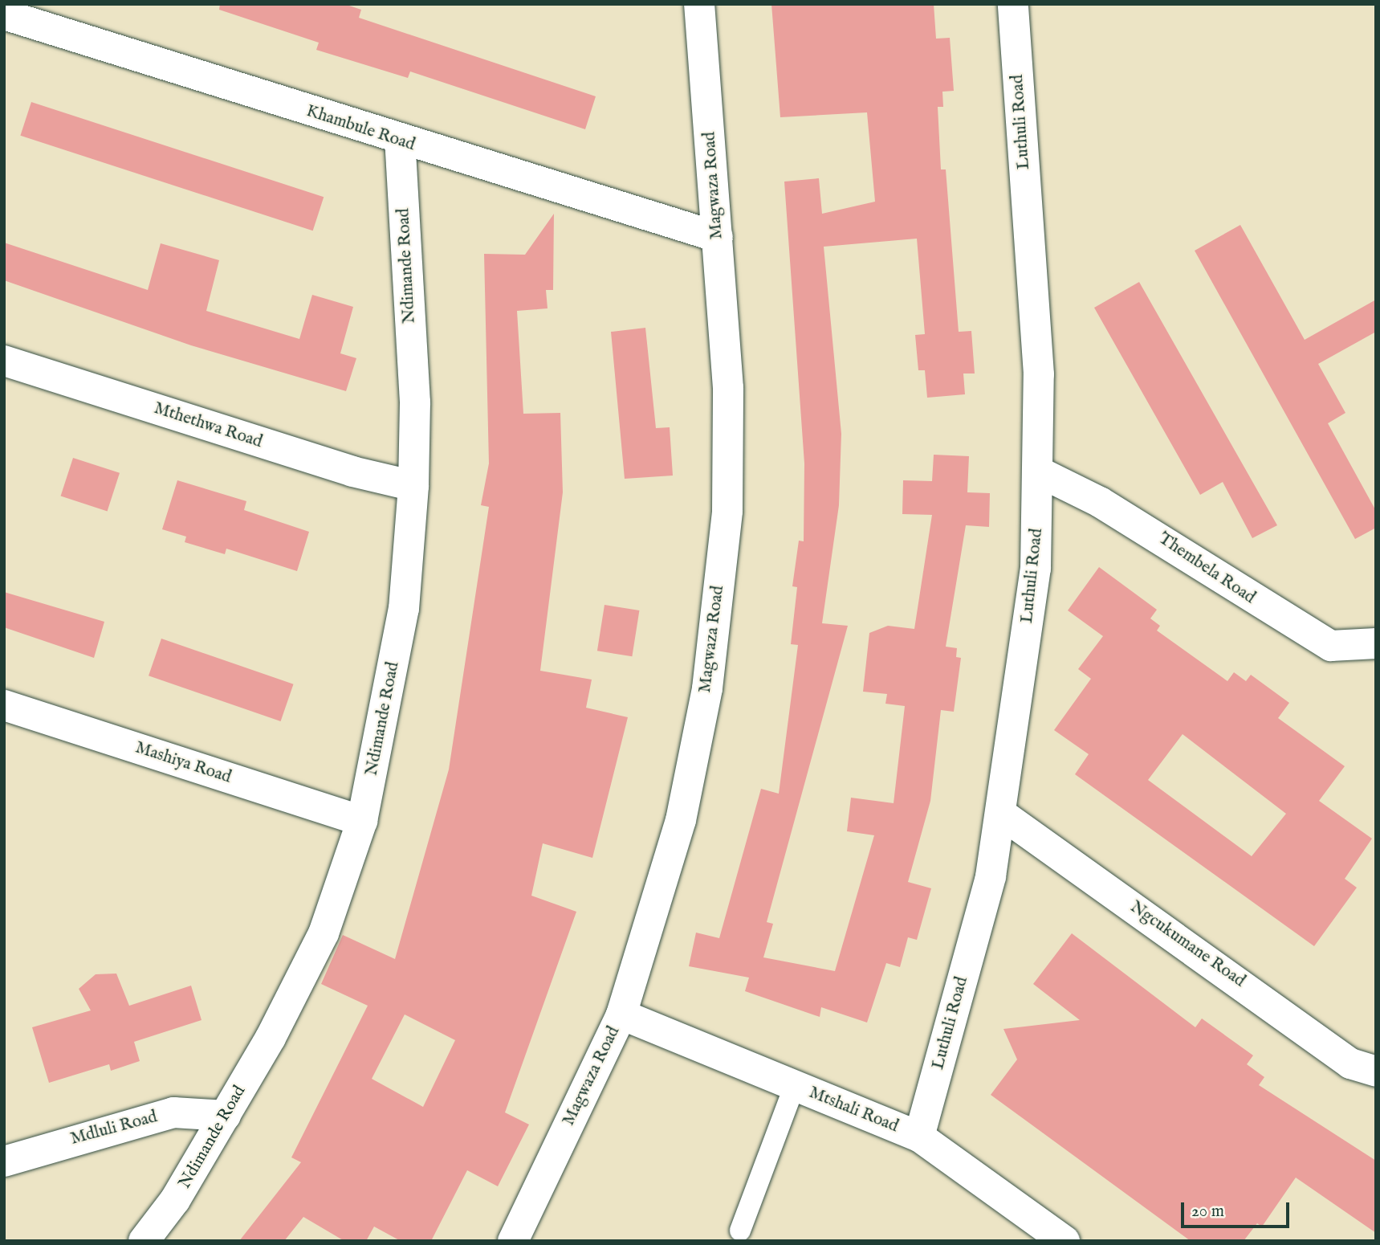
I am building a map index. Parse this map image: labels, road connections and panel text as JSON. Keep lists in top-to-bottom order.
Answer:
{
  "streets": {
    "street": [
      "Luthuli Road",
      "Khambule Road",
      "Magwaza Road",
      "Ndimande Road",
      "Mthethwa Road",
      "Thembela Road",
      "Mashiya Road",
      "Ngcukumane Road",
      "Mtshali Road",
      "Mdluli Road"
    ]
  },
  "crossings": [
    ["Luthuli Road", "Thembela Road"],
    ["Luthuli Road", "Ngcukumane Road"],
    ["Luthuli Road", "Mtshali Road"],
    ["Khambule Road", "Magwaza Road"],
    ["Khambule Road", "Ndimande Road"],
    ["Magwaza Road", "Mtshali Road"],
    ["Ndimande Road", "Mthethwa Road"],
    ["Ndimande Road", "Mashiya Road"],
    ["Ndimande Road", "Mdluli Road"]
  ],
  "scale_bar": "20 m"
}
